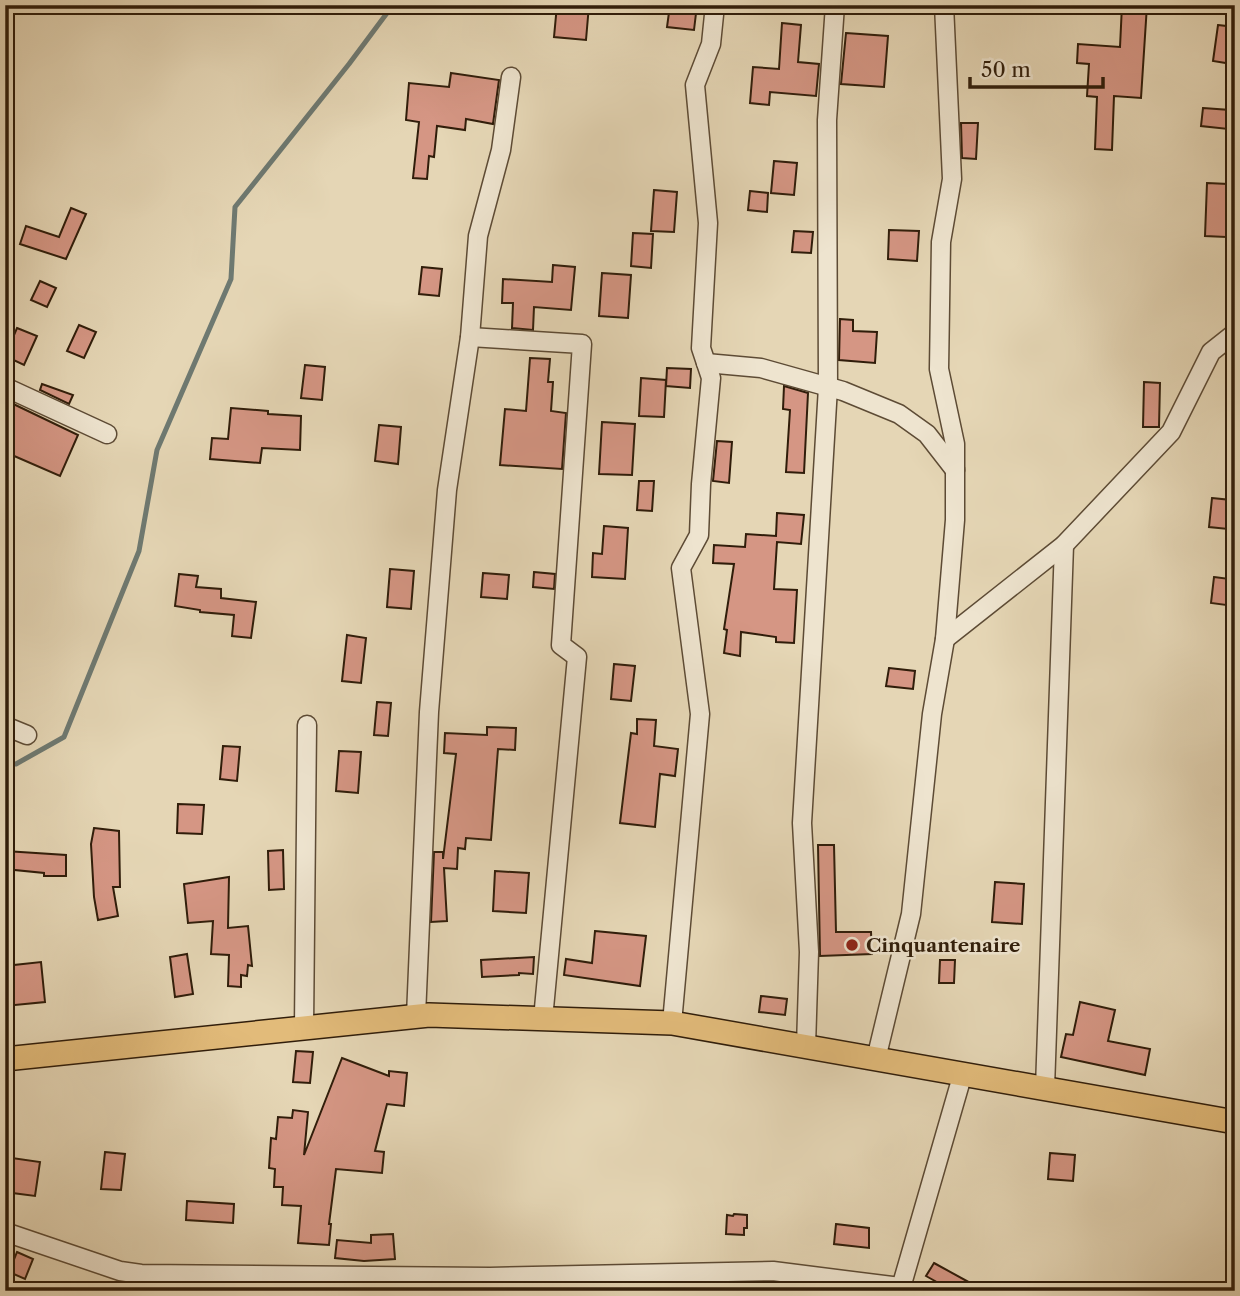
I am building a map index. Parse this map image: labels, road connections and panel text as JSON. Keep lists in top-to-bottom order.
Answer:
{
  "places": ["Cinquantenaire"],
  "scale_bar": "50 m"
}
